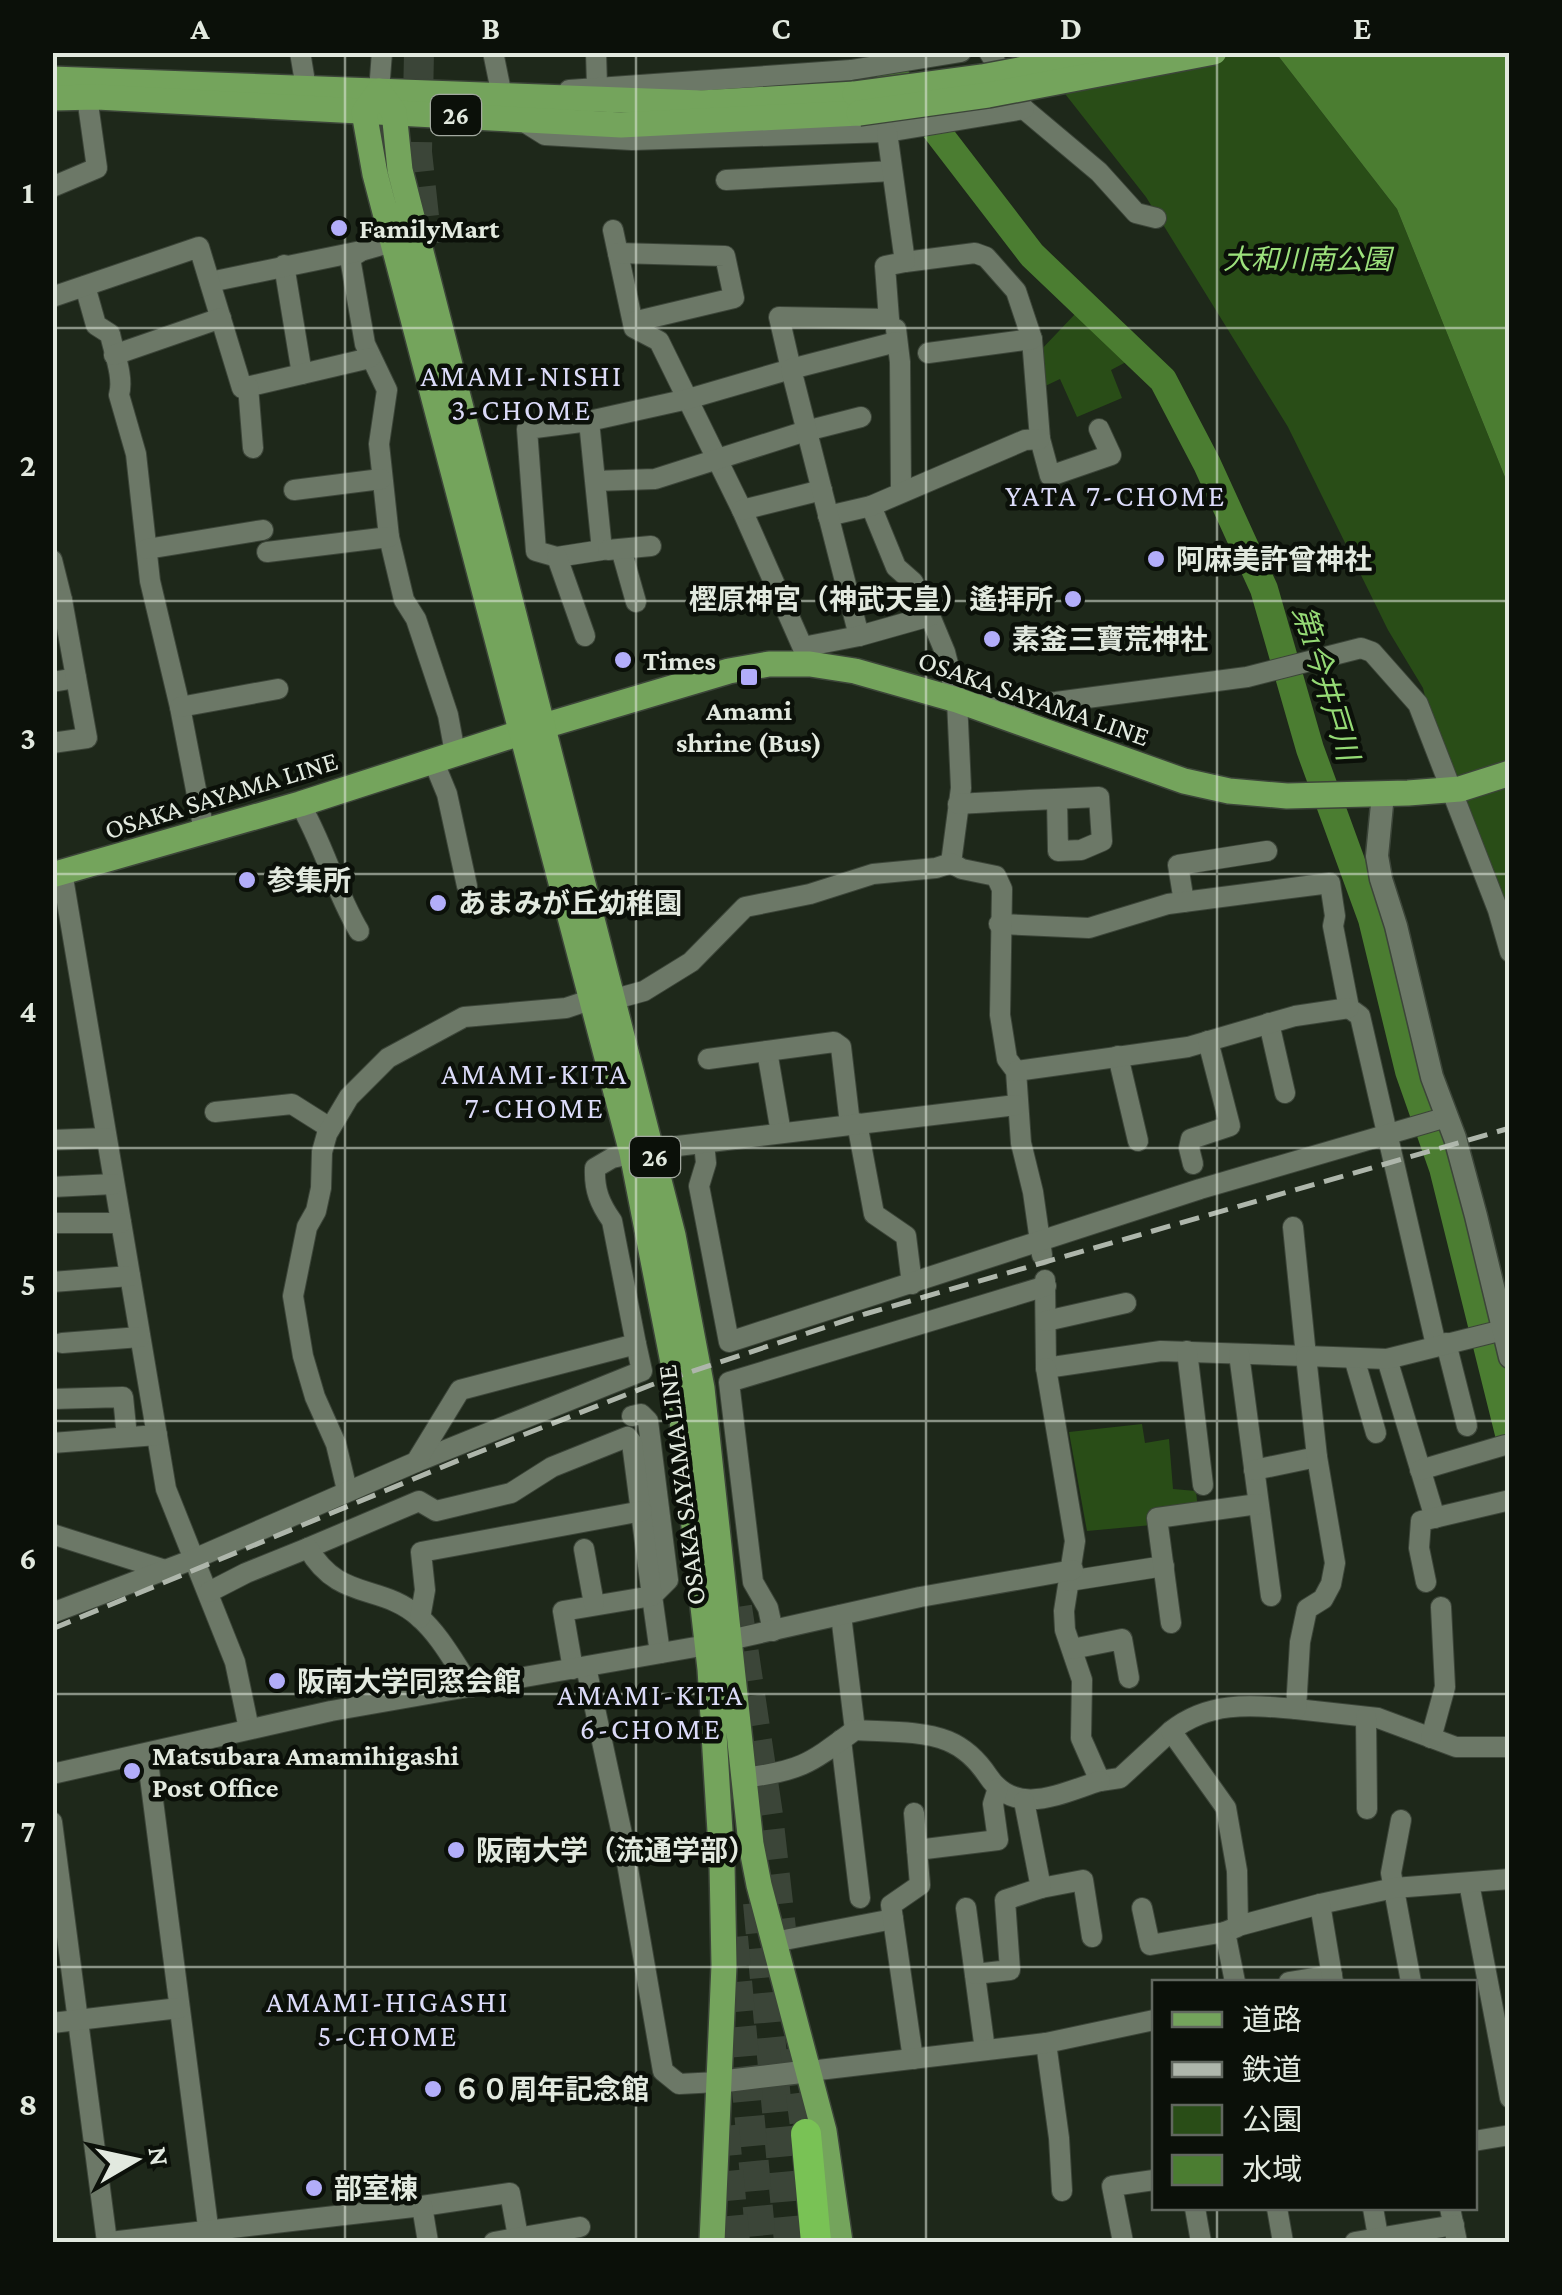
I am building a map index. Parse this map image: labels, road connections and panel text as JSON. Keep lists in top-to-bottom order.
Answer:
{
  "streets": {
    "main road": ["26", "OSAKA SAYAMA LINE"]
  },
  "crossings": [
    ["26", "OSAKA SAYAMA LINE"]
  ],
  "districts": [
    "AMAMI-NISHI 3-CHOME",
    "YATA 7-CHOME",
    "AMAMI-KITA 7-CHOME",
    "AMAMI-KITA 6-CHOME",
    "AMAMI-HIGASHI 5-CHOME"
  ],
  "water": ["第1今井戸川"],
  "parks": ["大和川南公園"],
  "places": {
    "other": [
      "FamilyMart",
      "阿麻美許曾神社",
      "樫原神宮（神武天皇）遙拝所",
      "素釜三寶荒神社",
      "Times",
      "参集所",
      "あまみが丘幼稚園",
      "阪南大学同窓会館",
      "Matsubara Amamihigashi Post Office",
      "阪南大学（流通学部）",
      "６０周年記念館",
      "部室棟"
    ],
    "transit": ["Amami shrine (Bus)"]
  },
  "legend": [
    "道路",
    "鉄道",
    "公園",
    "水域"
  ],
  "north": "right",
  "grid": {
    "columns": [
      "A",
      "B",
      "C",
      "D",
      "E"
    ],
    "rows": [
      "1",
      "2",
      "3",
      "4",
      "5",
      "6",
      "7",
      "8"
    ]
  }
}
